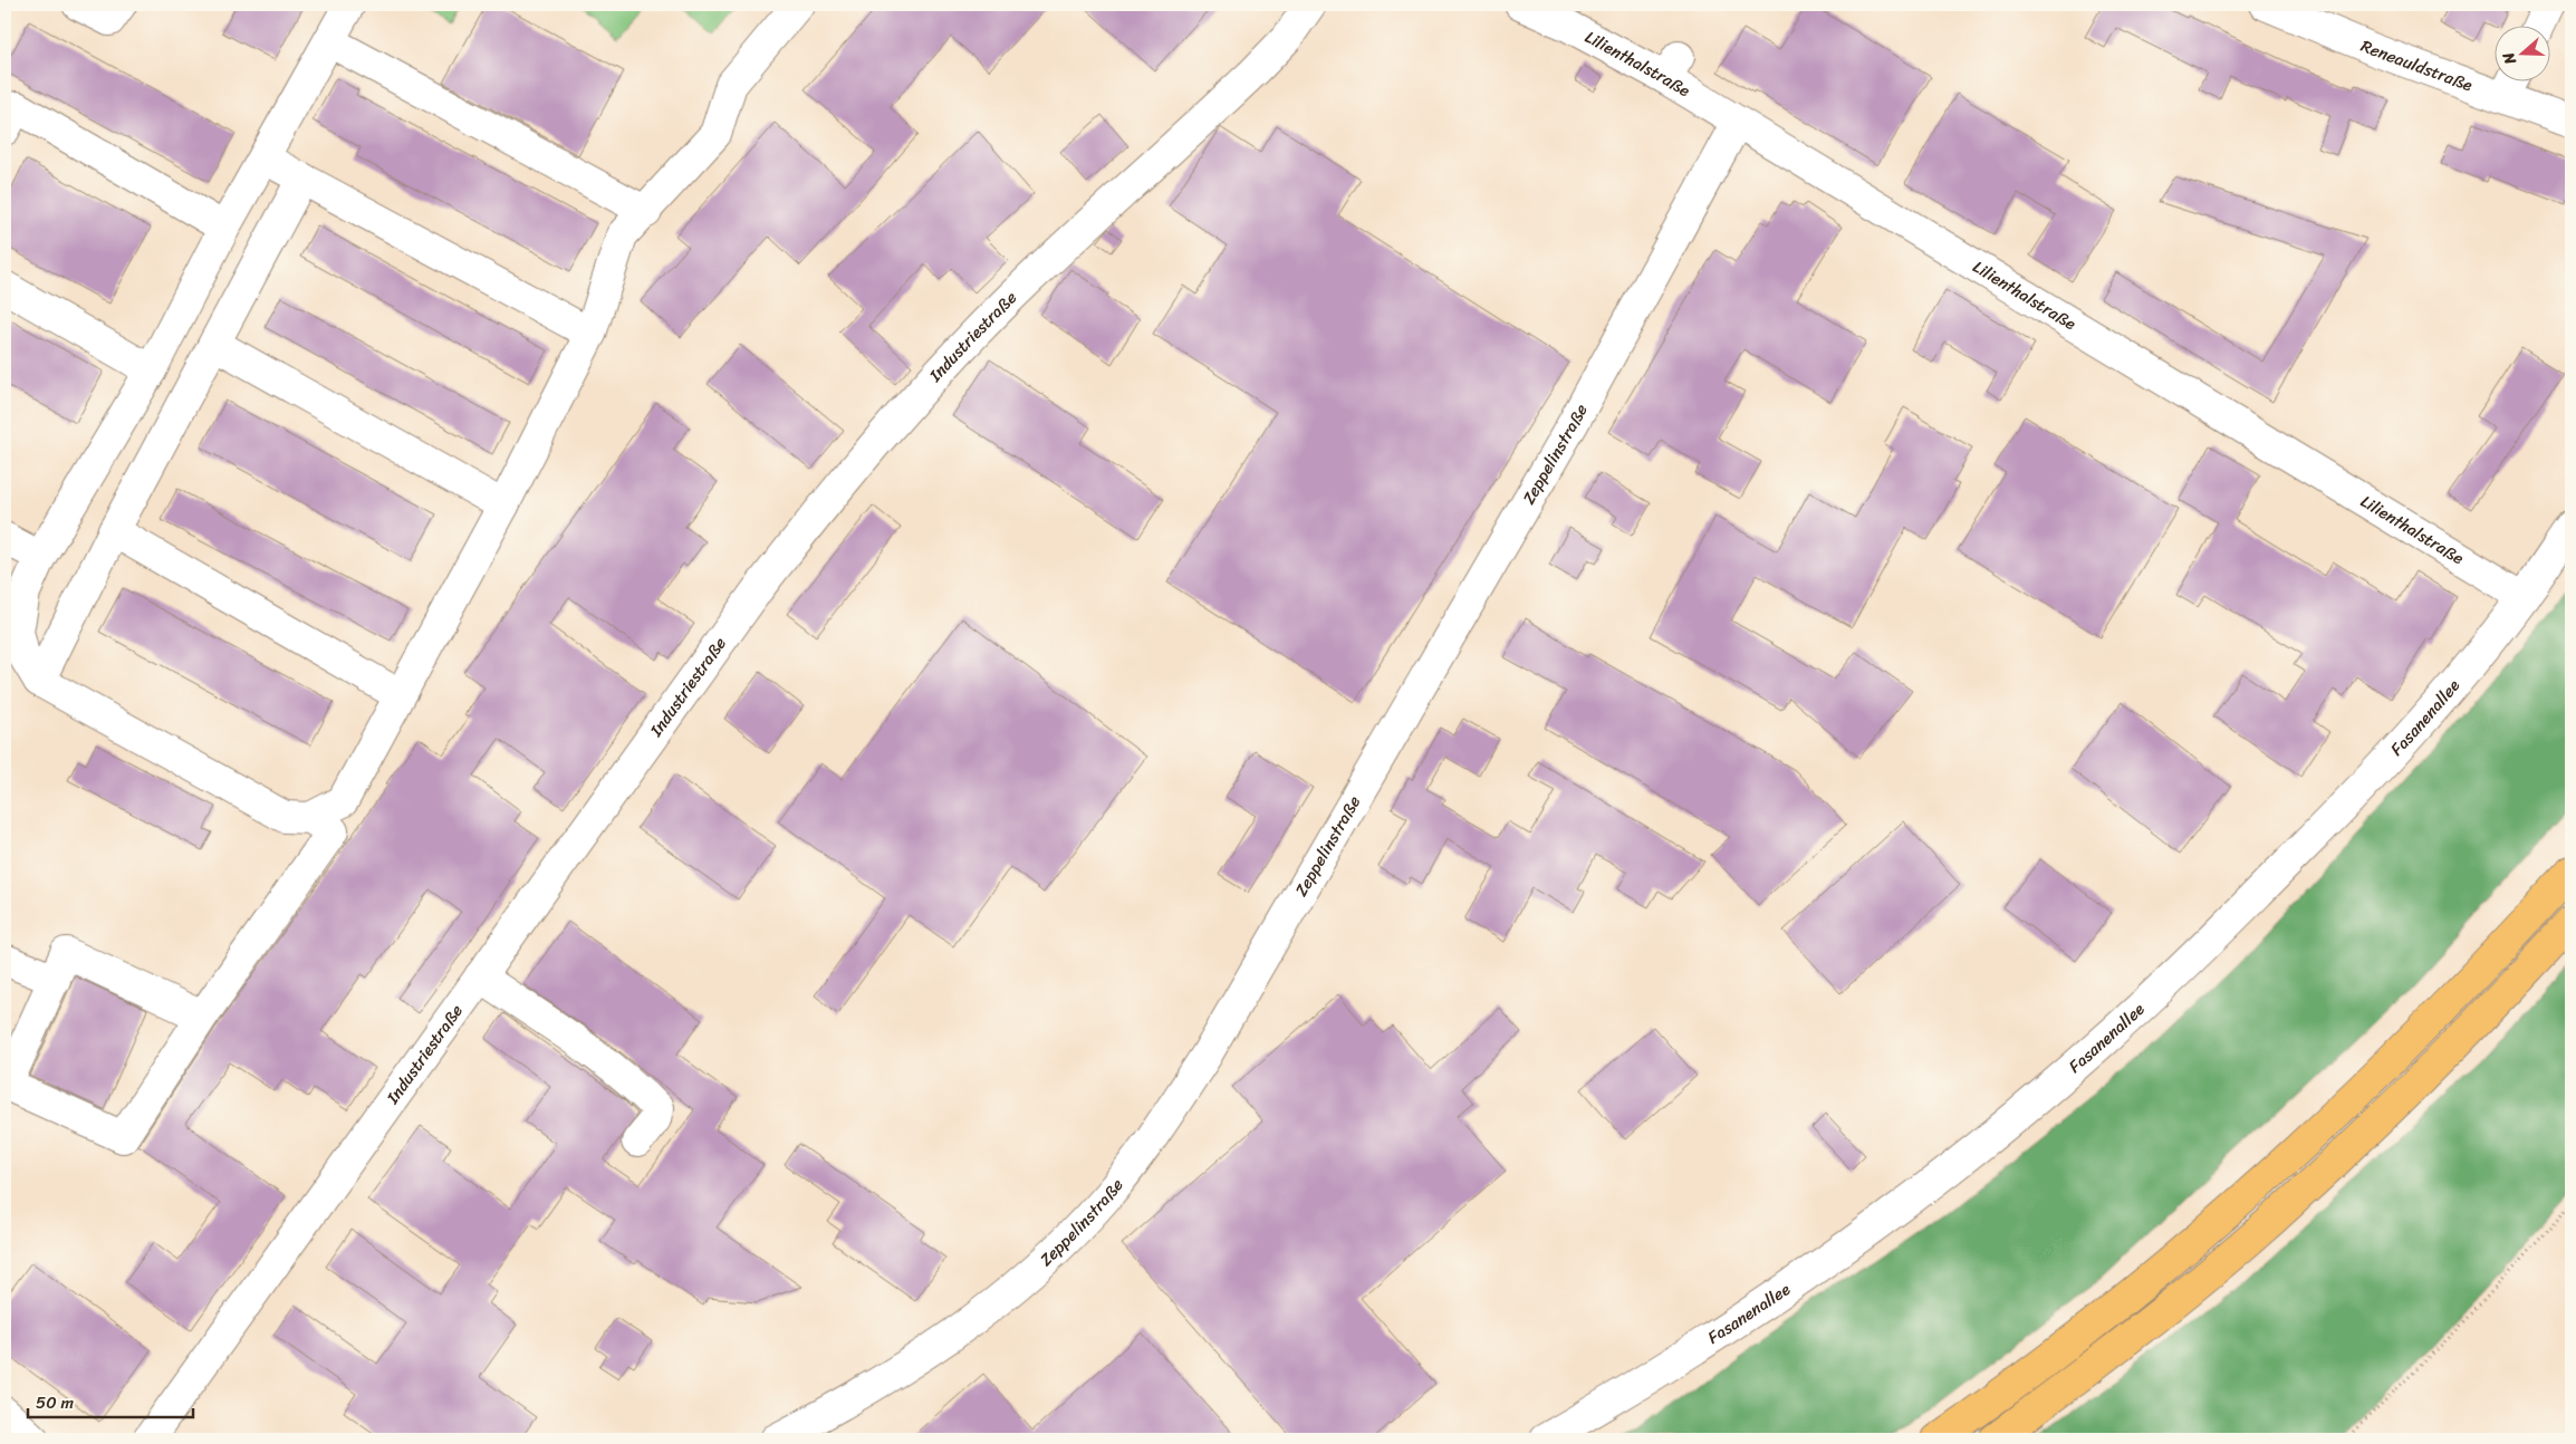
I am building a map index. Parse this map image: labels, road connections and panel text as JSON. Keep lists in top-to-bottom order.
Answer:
{
  "streets": {
    "street": [
      "Lilienthalstraße",
      "Reneauldstraße",
      "Industriestraße",
      "Zeppelinstraße",
      "Fasanenallee"
    ]
  },
  "crossings": [
    ["Lilienthalstraße", "Zeppelinstraße"],
    ["Lilienthalstraße", "Fasanenallee"]
  ],
  "scale_bar": "50 m",
  "north": "left"
}
